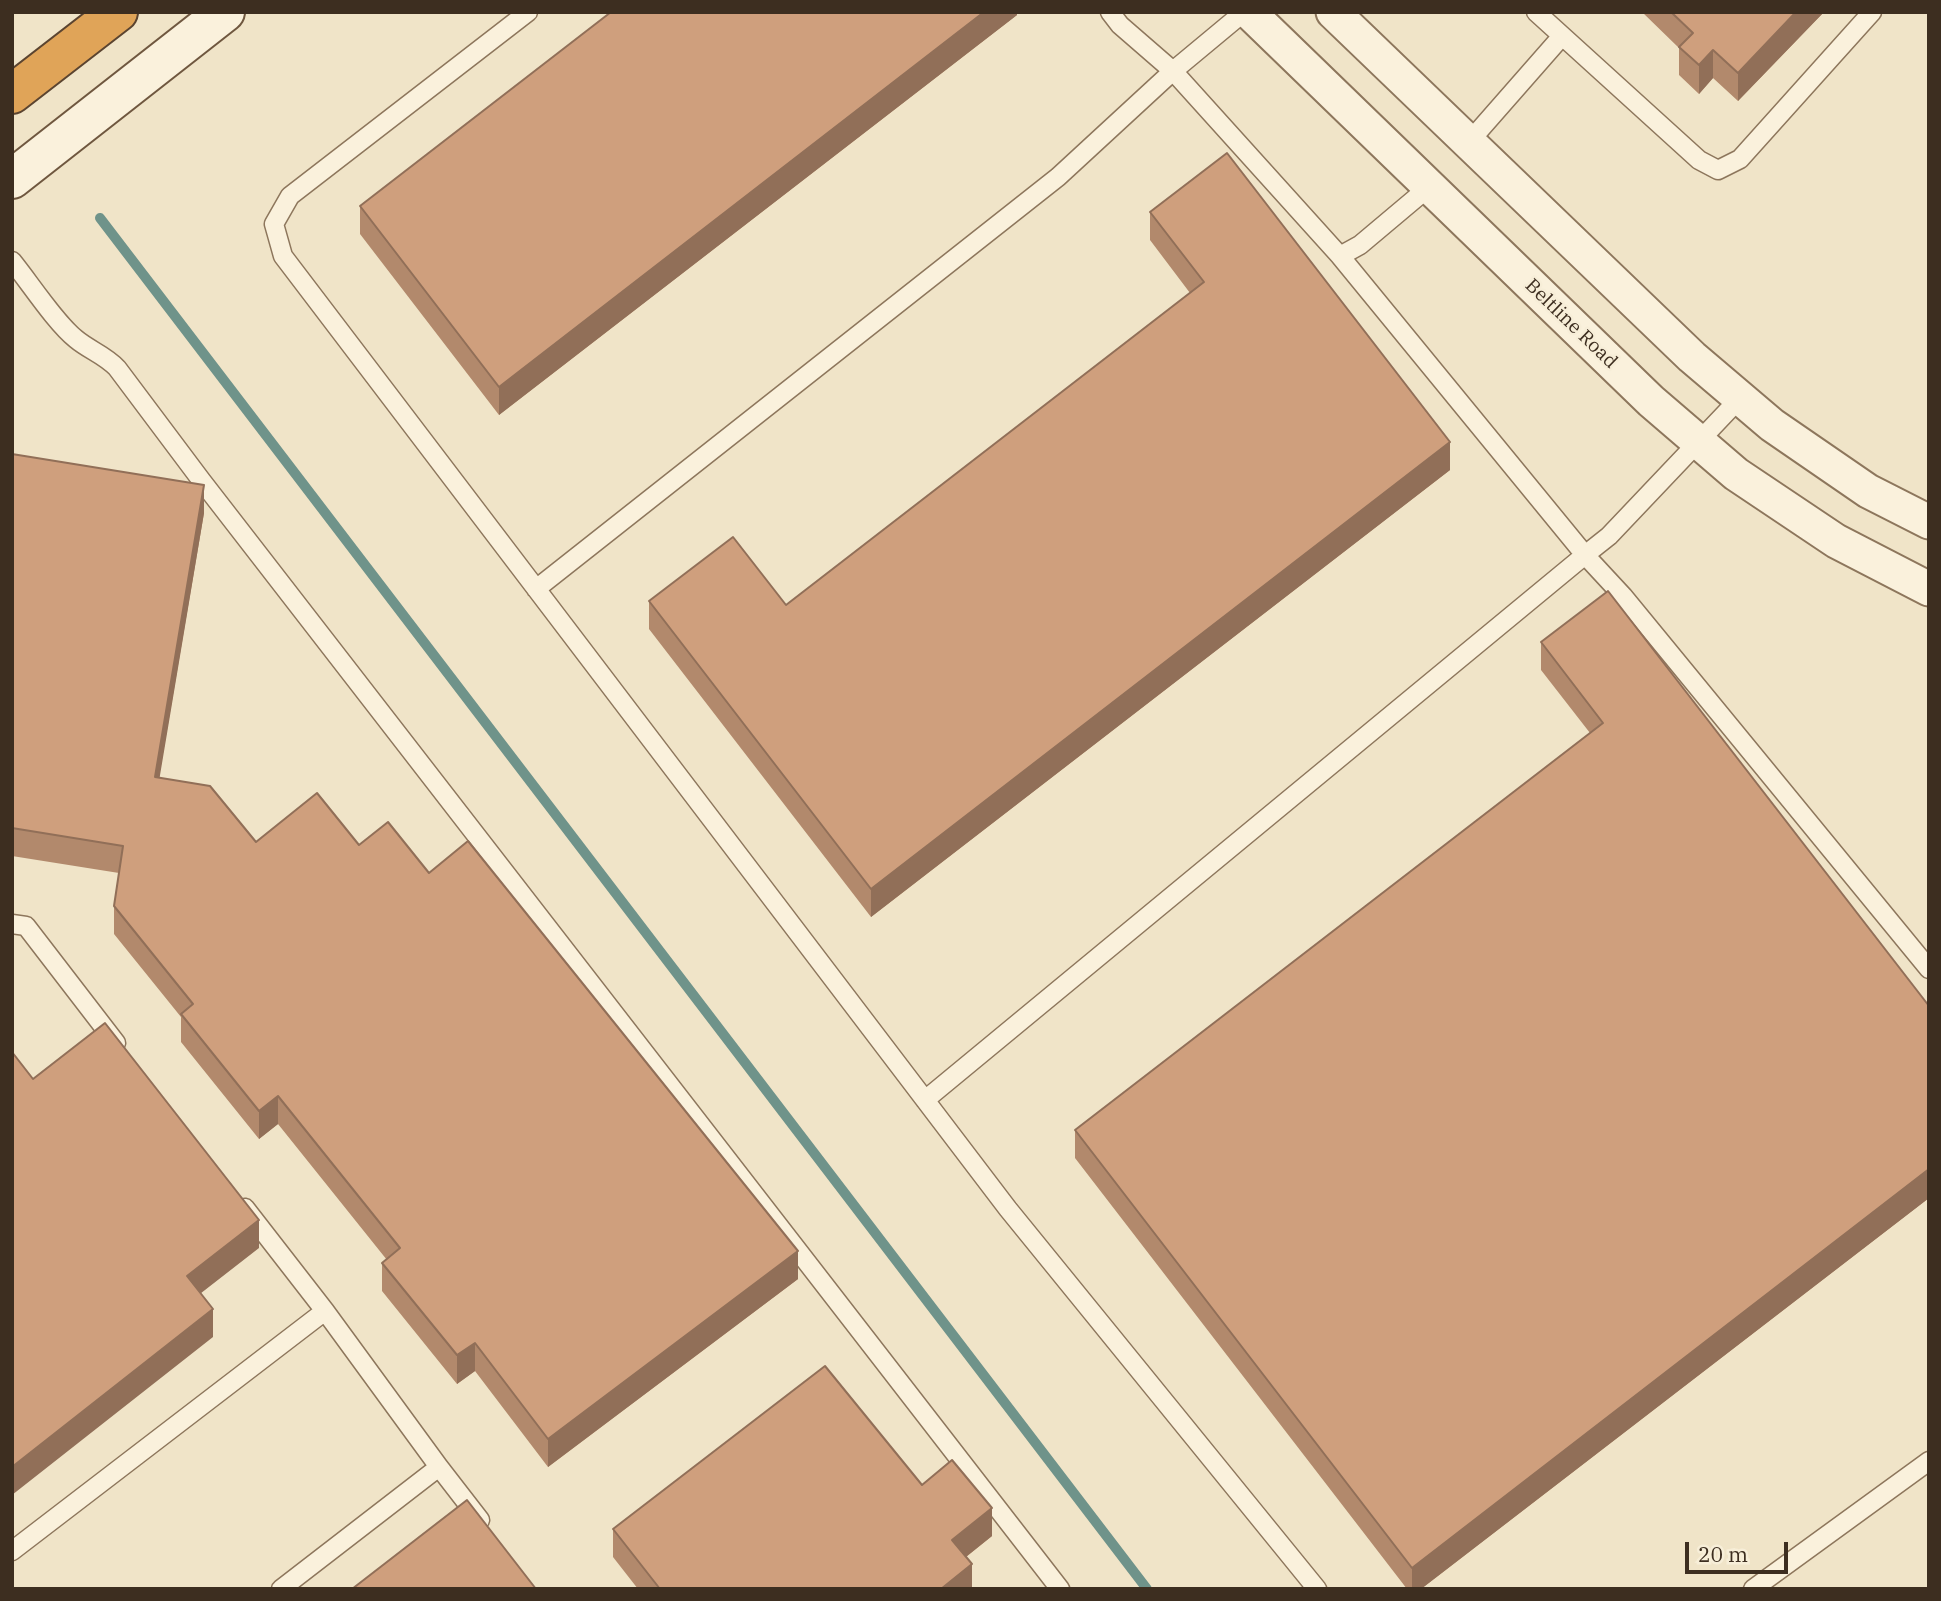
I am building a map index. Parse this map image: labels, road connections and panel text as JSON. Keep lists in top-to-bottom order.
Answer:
{
  "streets": {
    "street": ["Beltline Road"]
  },
  "scale_bar": "20 m"
}
